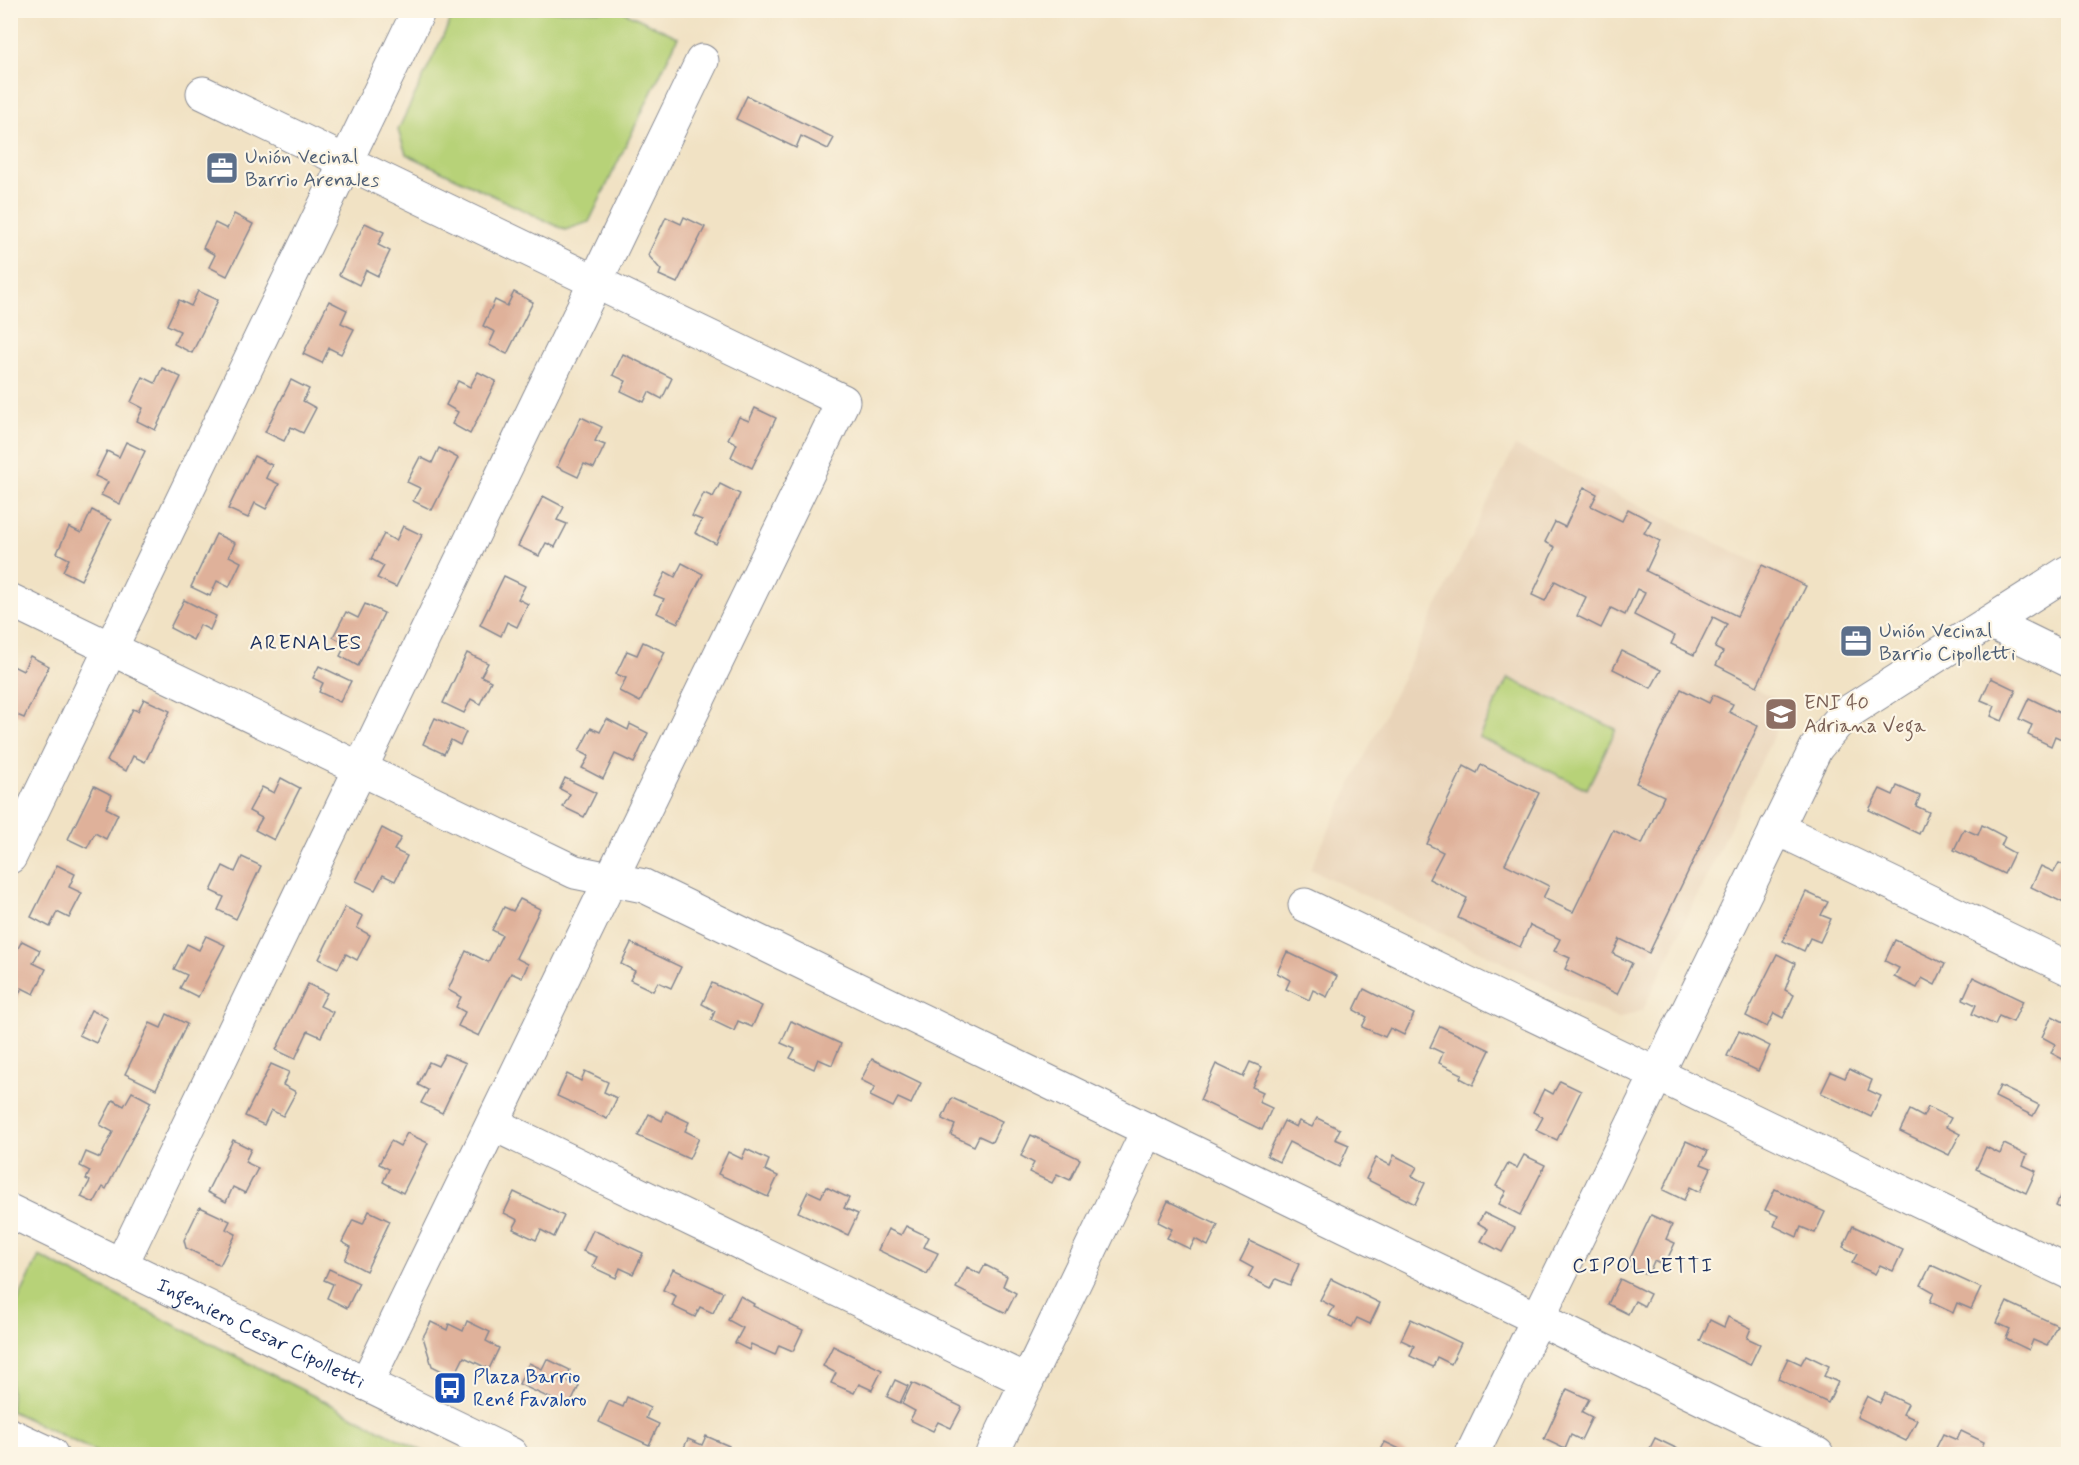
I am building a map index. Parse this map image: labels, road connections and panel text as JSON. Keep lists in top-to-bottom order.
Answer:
{
  "streets": {
    "street": ["Ingeniero Cesar Cipolletti"]
  },
  "districts": ["ARENALES", "CIPOLLETTI"],
  "places": {
    "office": ["Unión Vecinal Barrio Arenales", "Unión Vecinal Barrio Cipolletti"],
    "school or university": ["ENI 40 Adriana Vega"],
    "bus stop": ["Plaza Barrio René Favaloro"]
  }
}
